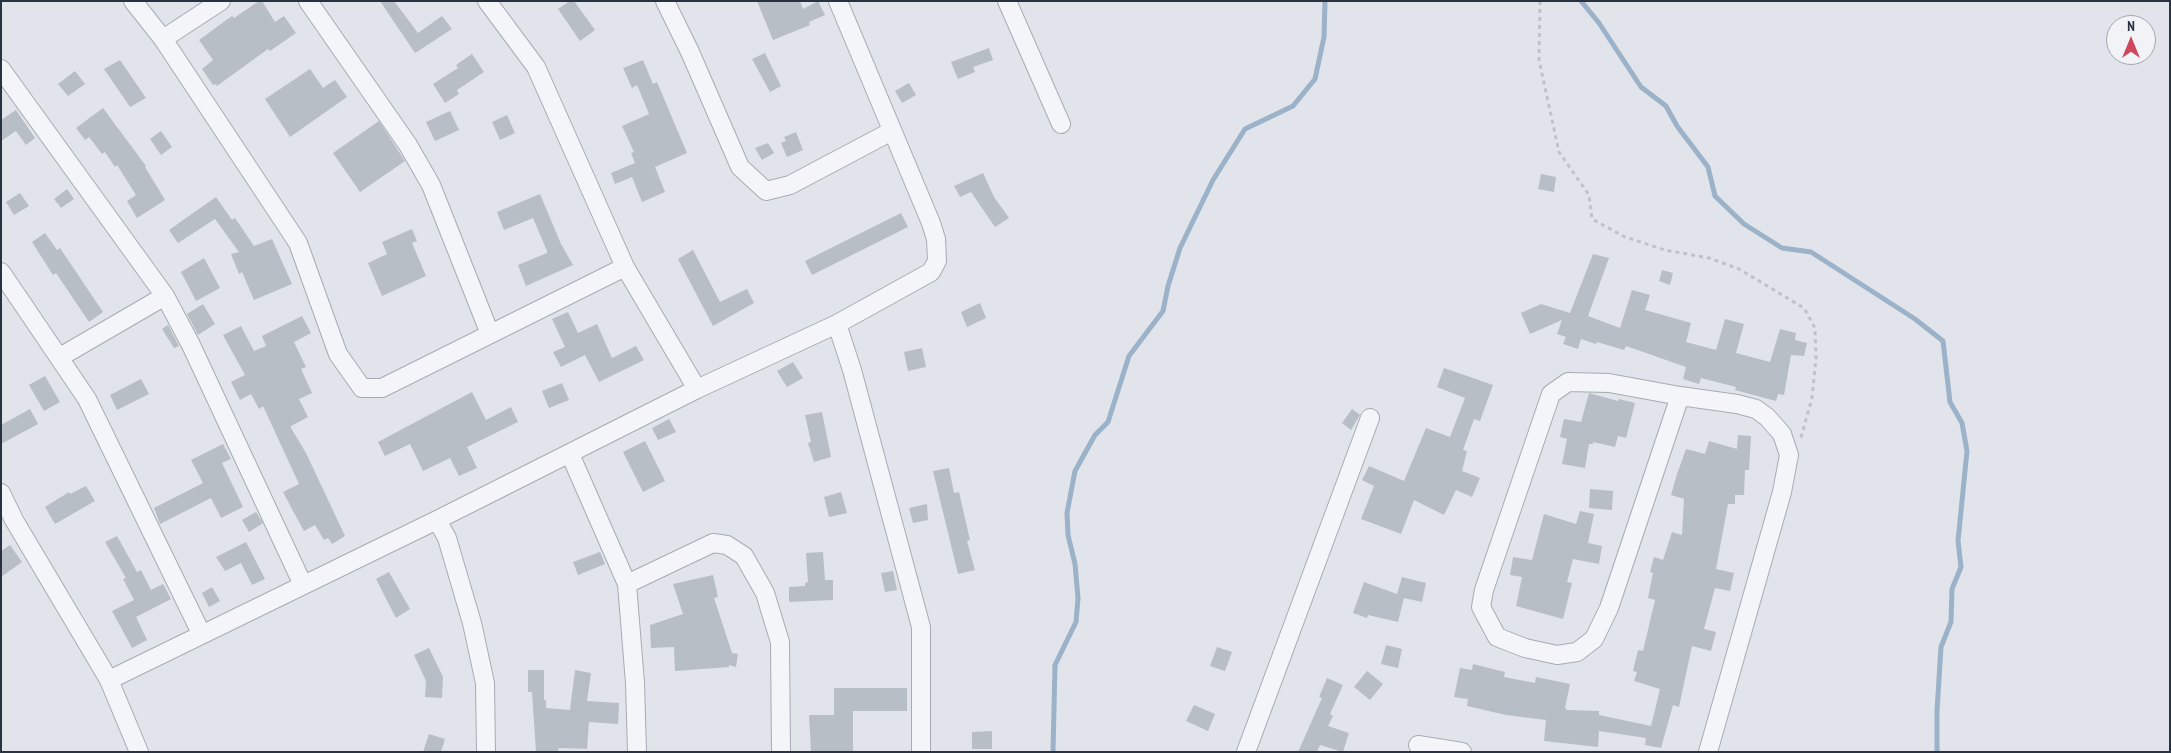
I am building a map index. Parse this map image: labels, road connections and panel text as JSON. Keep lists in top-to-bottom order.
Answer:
{
  "north": "top"
}
